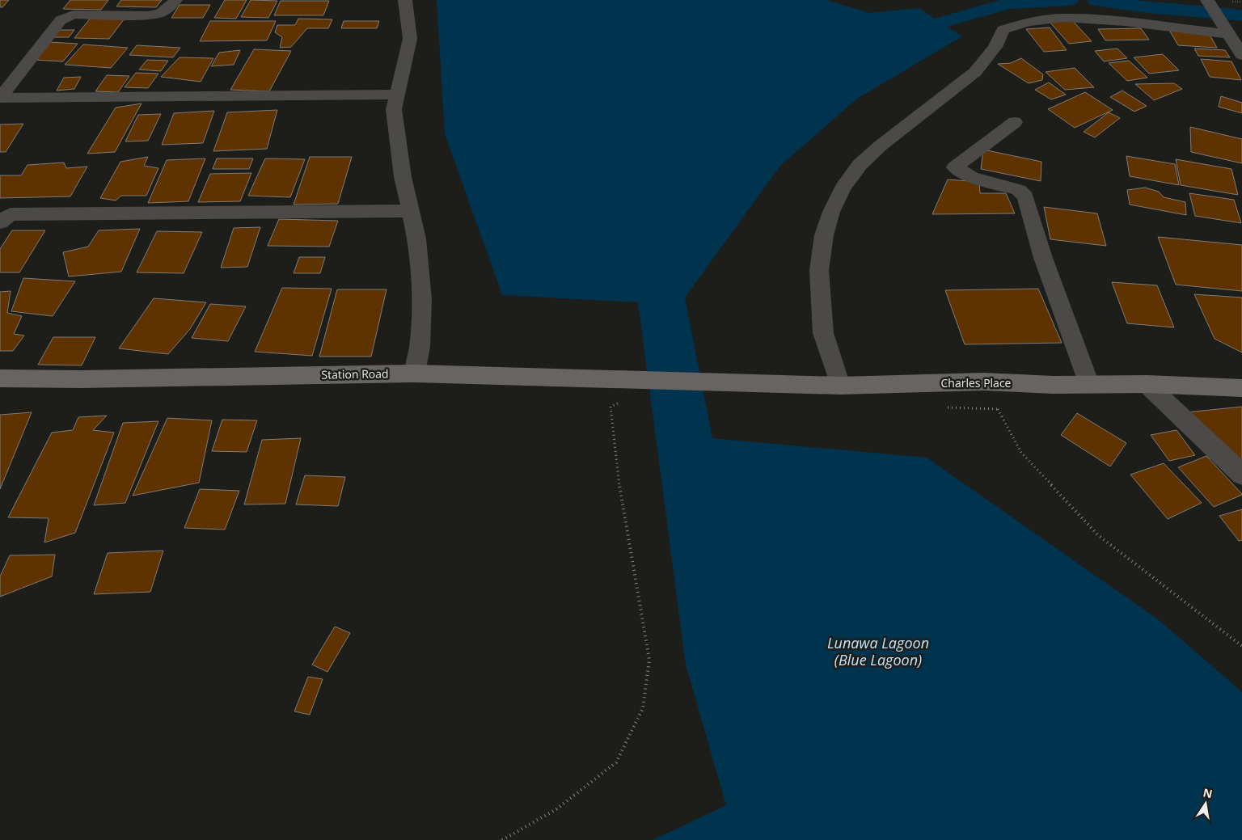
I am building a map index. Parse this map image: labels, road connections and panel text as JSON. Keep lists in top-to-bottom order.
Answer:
{
  "streets": {
    "street": ["Station Road", "Charles Place"]
  },
  "crossings": [
    ["Station Road", "Charles Place"]
  ],
  "water": ["Lunawa Lagoon (Blue Lagoon)"],
  "north": "top"
}
